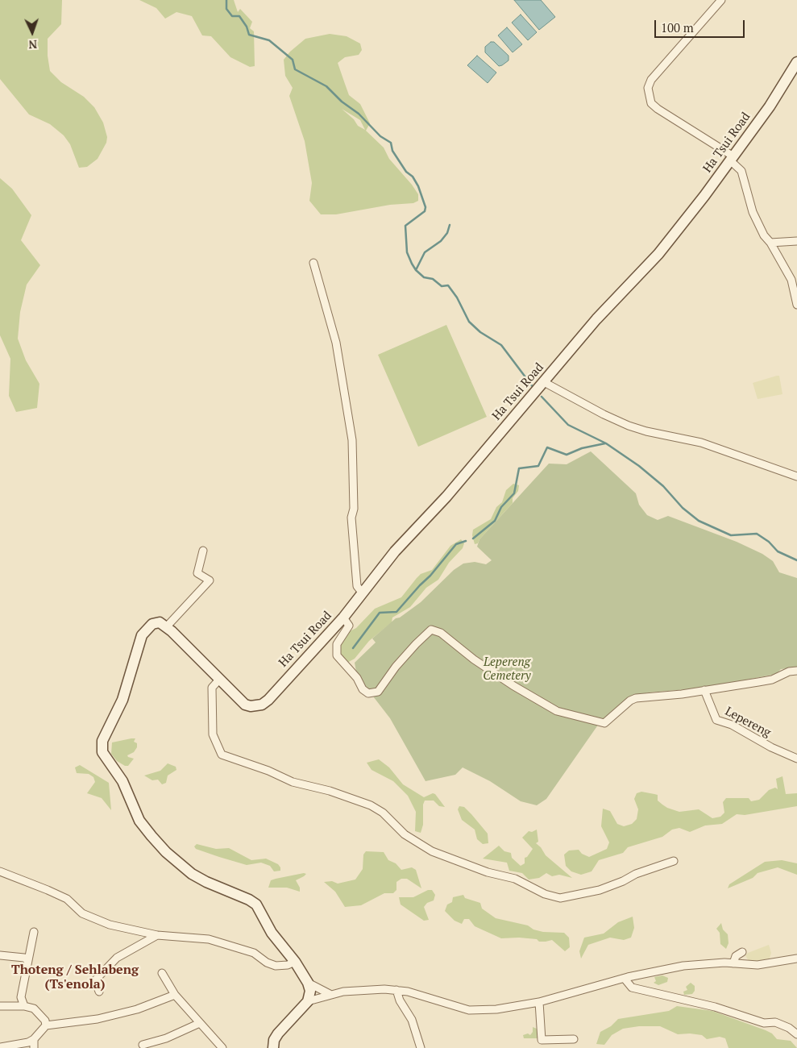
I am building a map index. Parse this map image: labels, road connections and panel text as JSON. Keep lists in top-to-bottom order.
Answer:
{
  "streets": {
    "street": ["Ha Tsui Road", "Lepereng"]
  },
  "districts": ["Thoteng / Sehlabeng (Ts'enola)"],
  "parks": ["Lepereng Cemetery"],
  "scale_bar": "100 m",
  "north": "bottom"
}
